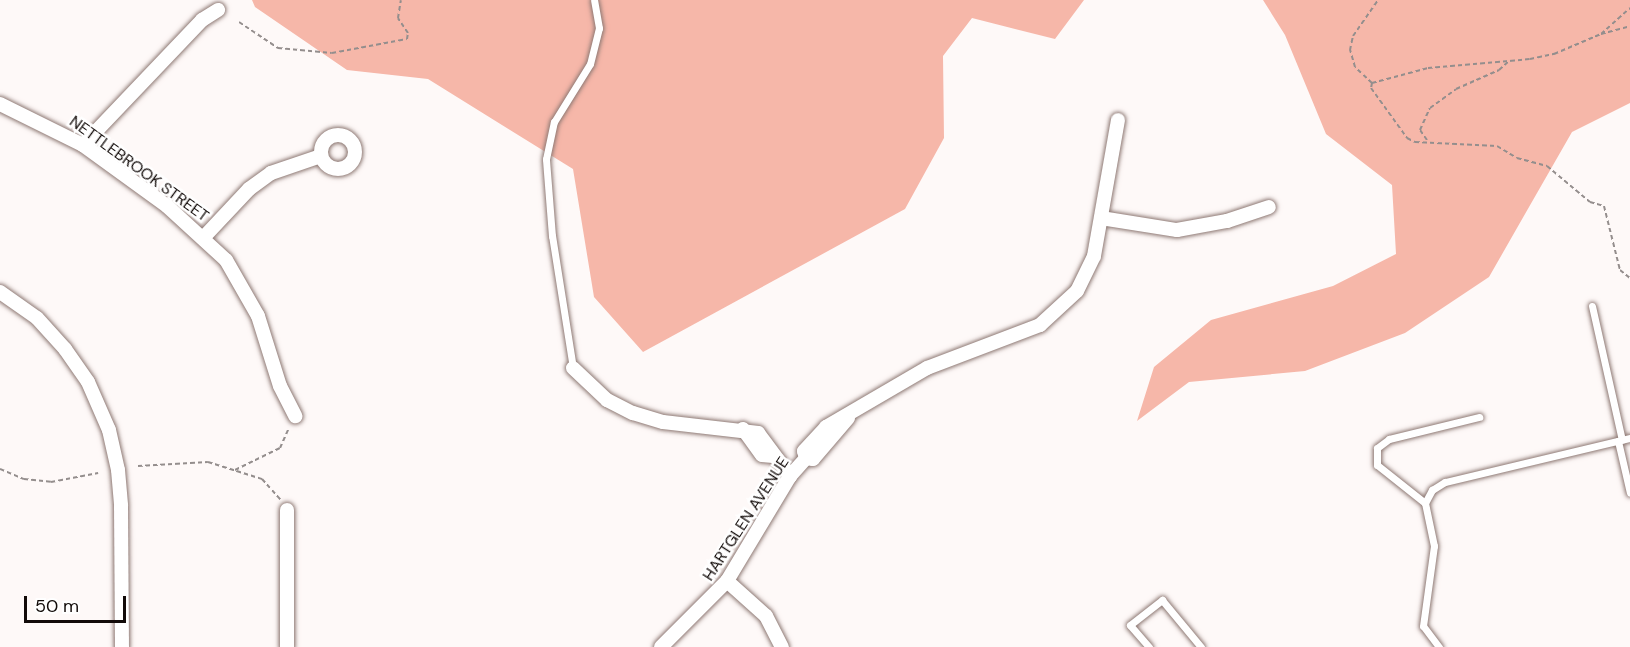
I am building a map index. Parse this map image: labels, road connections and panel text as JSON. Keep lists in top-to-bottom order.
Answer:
{
  "streets": {
    "street": ["NETTLEBROOK STREET", "HARTGLEN AVENUE"]
  },
  "scale_bar": "50 m"
}
